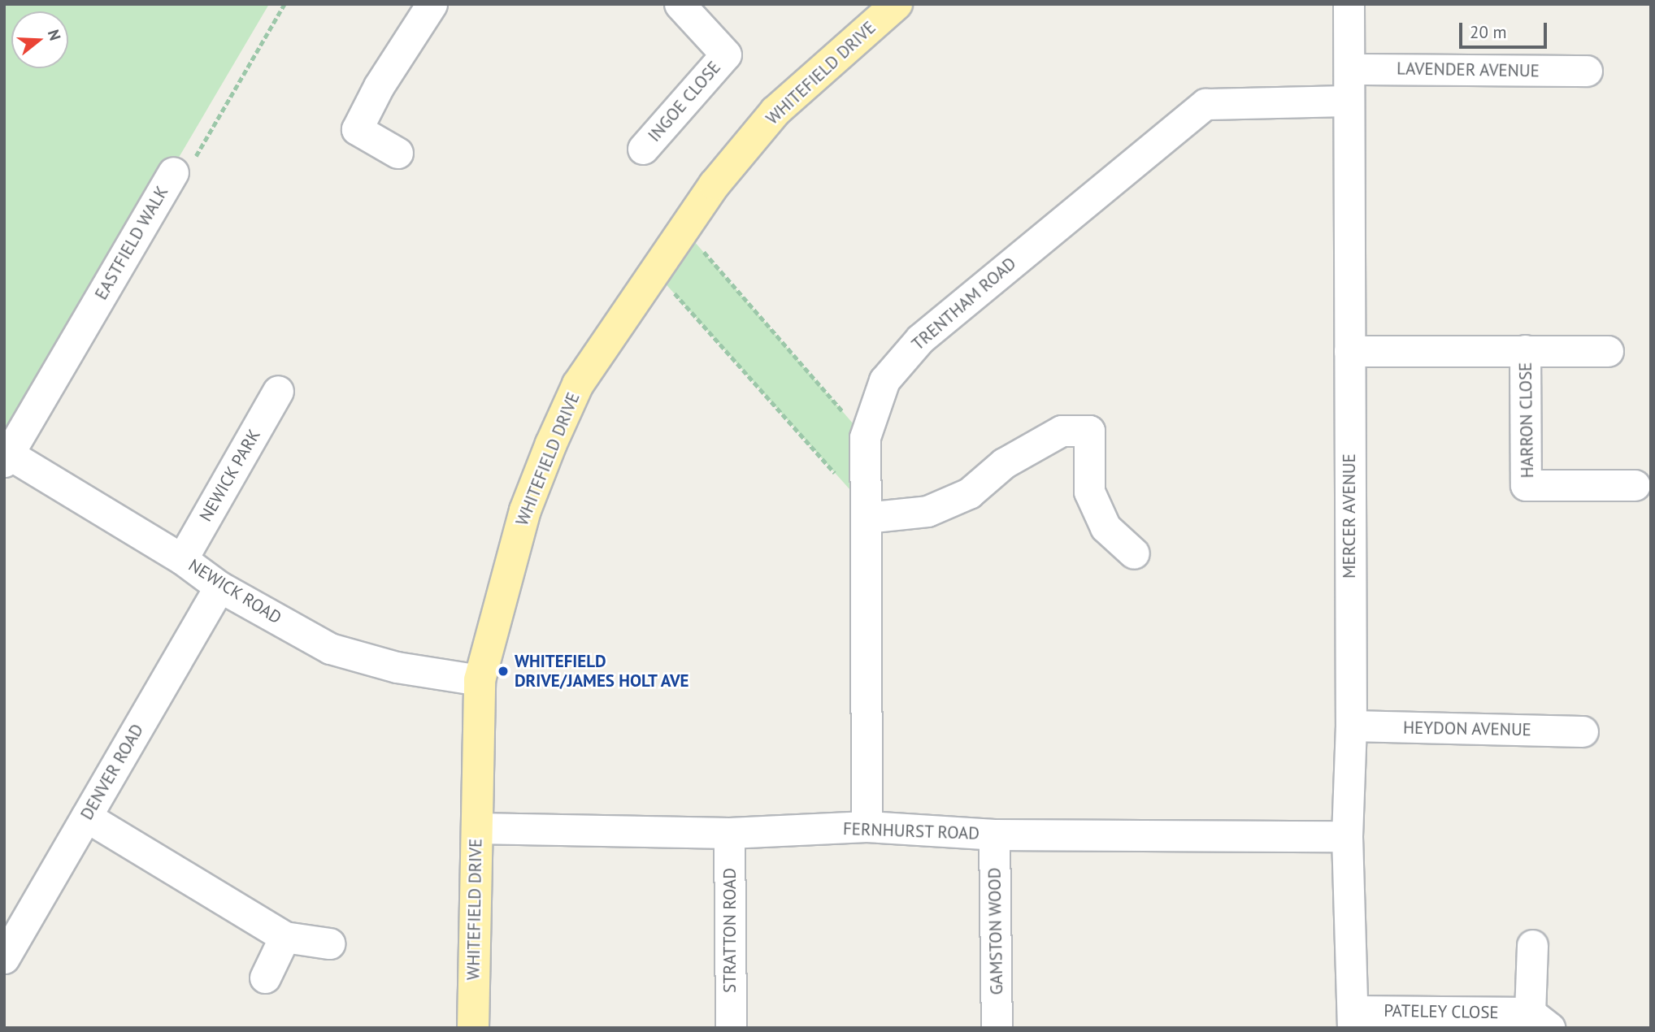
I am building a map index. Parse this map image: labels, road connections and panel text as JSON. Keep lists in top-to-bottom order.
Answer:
{
  "streets": {
    "main road": ["WHITEFIELD DRIVE"],
    "street": [
      "LAVENDER AVENUE",
      "INGOE CLOSE",
      "EASTFIELD WALK",
      "TRENTHAM ROAD",
      "HARRON CLOSE",
      "NEWICK PARK",
      "MERCER AVENUE",
      "NEWICK ROAD",
      "HEYDON AVENUE",
      "DENVER ROAD",
      "FERNHURST ROAD",
      "STRATTON ROAD",
      "GAMSTON WOOD",
      "PATELEY CLOSE"
    ]
  },
  "crossings": [
    ["LAVENDER AVENUE", "MERCER AVENUE"],
    ["WHITEFIELD DRIVE", "NEWICK ROAD"],
    ["WHITEFIELD DRIVE", "FERNHURST ROAD"],
    ["EASTFIELD WALK", "NEWICK ROAD"],
    ["TRENTHAM ROAD", "MERCER AVENUE"],
    ["TRENTHAM ROAD", "FERNHURST ROAD"],
    ["HARRON CLOSE", "MERCER AVENUE"],
    ["NEWICK PARK", "NEWICK ROAD"],
    ["MERCER AVENUE", "HEYDON AVENUE"],
    ["MERCER AVENUE", "FERNHURST ROAD"],
    ["MERCER AVENUE", "PATELEY CLOSE"],
    ["NEWICK ROAD", "DENVER ROAD"],
    ["FERNHURST ROAD", "STRATTON ROAD"],
    ["FERNHURST ROAD", "GAMSTON WOOD"]
  ],
  "places": ["WHITEFIELD DRIVE/JAMES HOLT AVE"],
  "scale_bar": "20 m",
  "north": "right"
}
